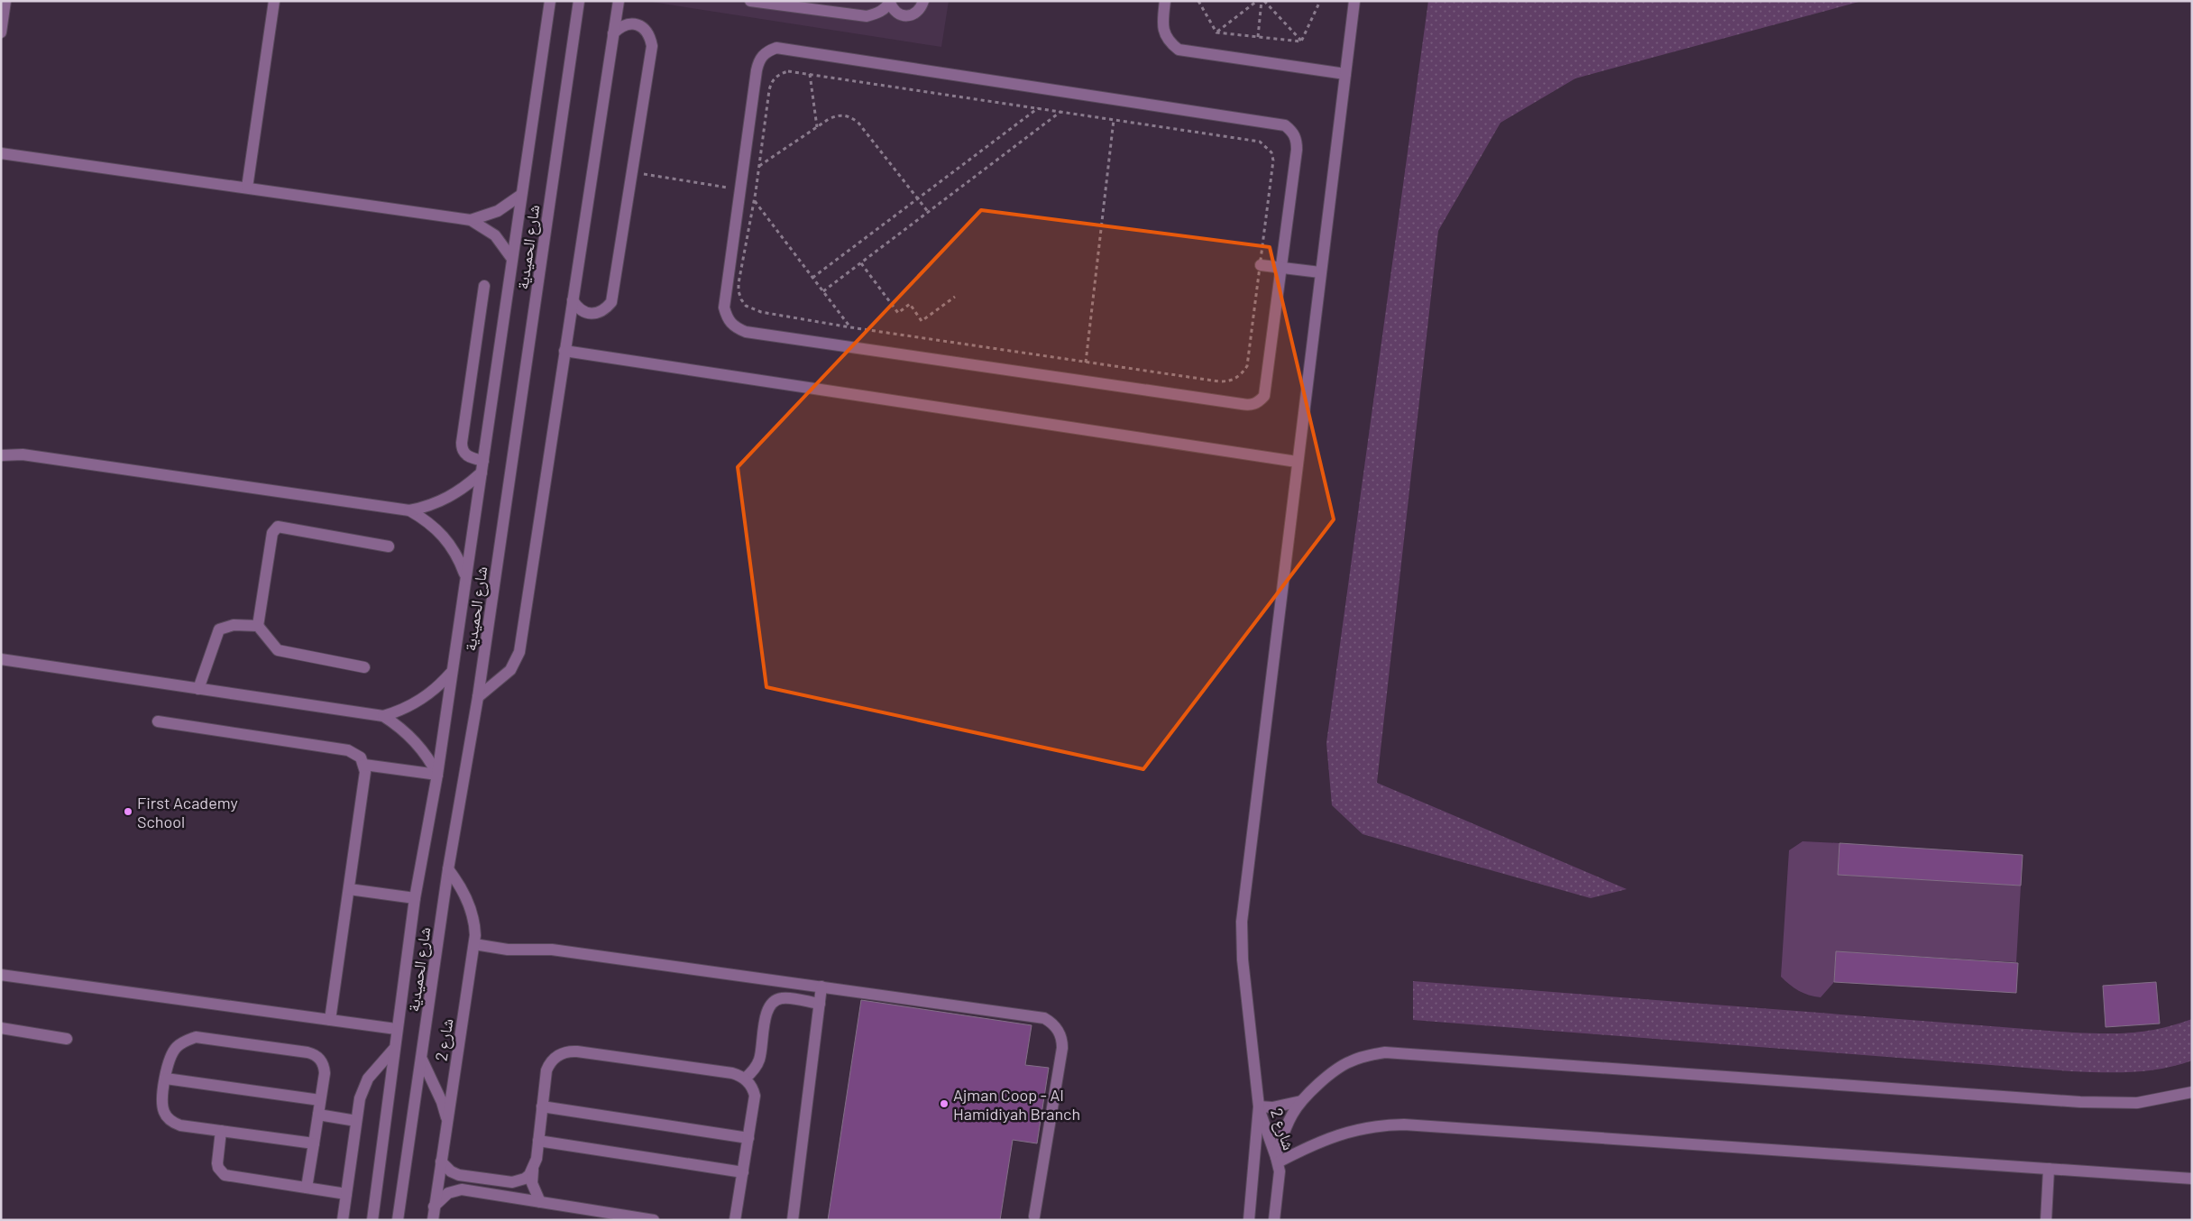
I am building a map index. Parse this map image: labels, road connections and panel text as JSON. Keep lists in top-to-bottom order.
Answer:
{
  "streets": {
    "street": ["شارع الحميدية", "شارع 2"]
  },
  "crossings": [
    ["شارع الحميدية", "شارع 2"]
  ],
  "places": ["First Academy School", "Ajman Coop - Al Hamidiyah Branch"]
}
